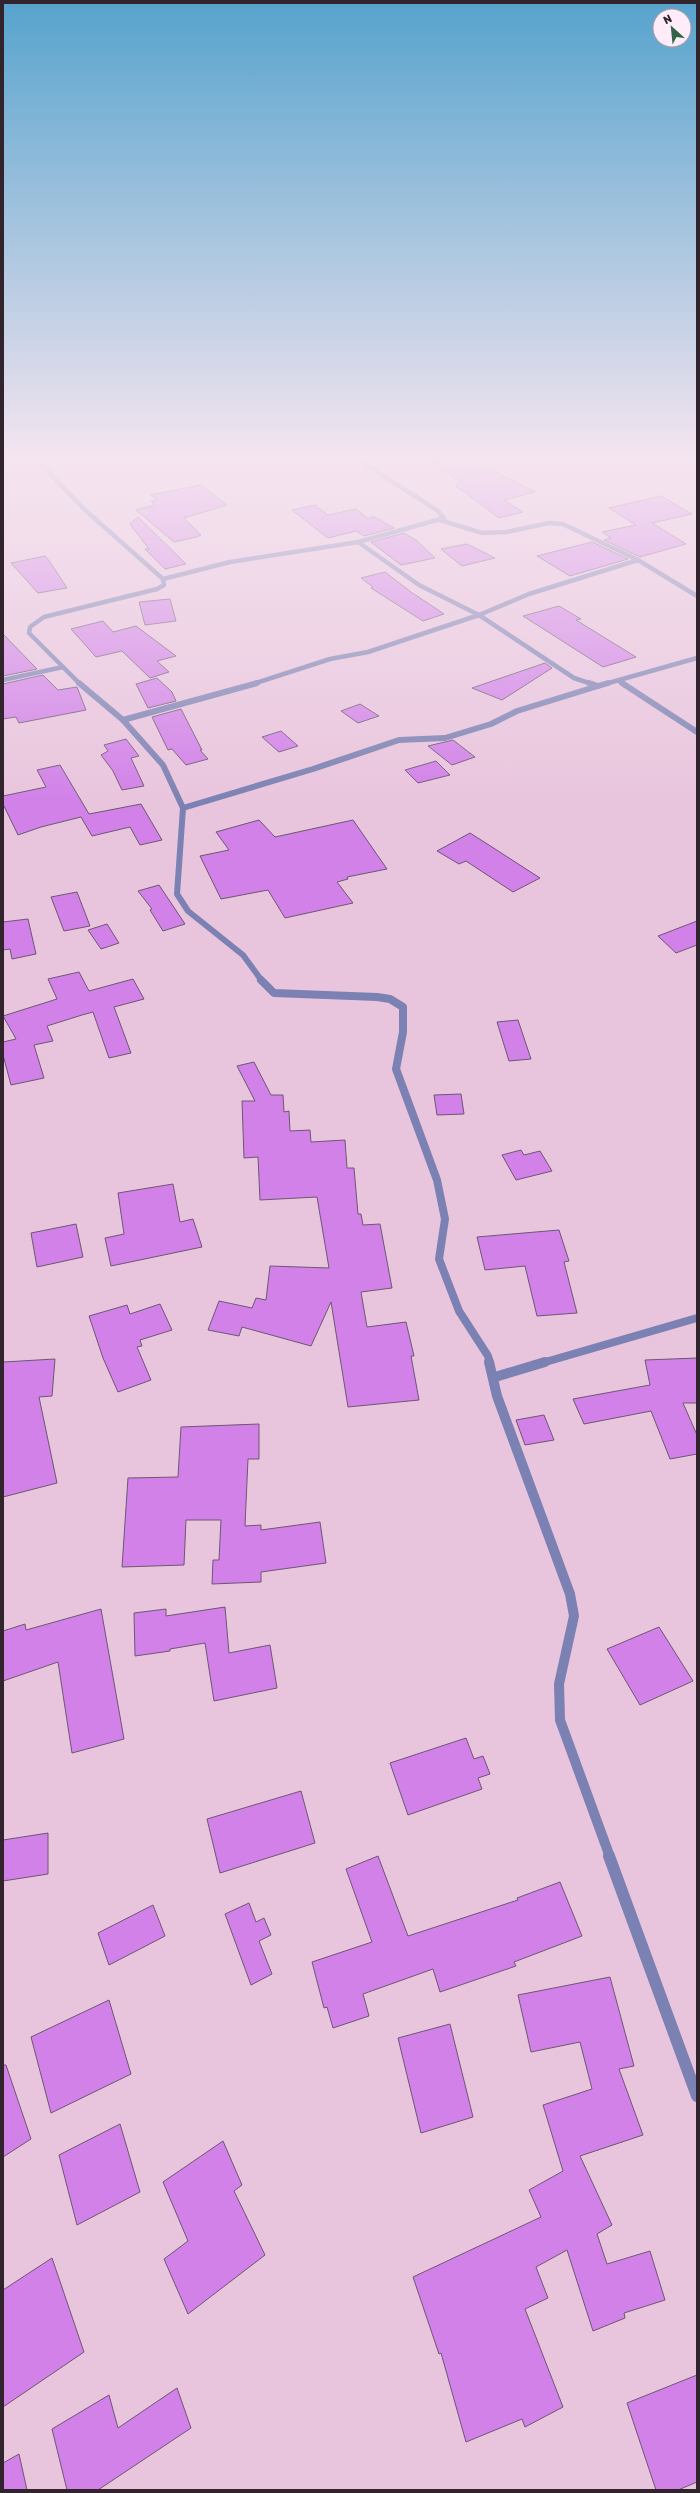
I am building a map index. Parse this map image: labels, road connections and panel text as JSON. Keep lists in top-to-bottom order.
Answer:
{
  "north": "top left"
}
